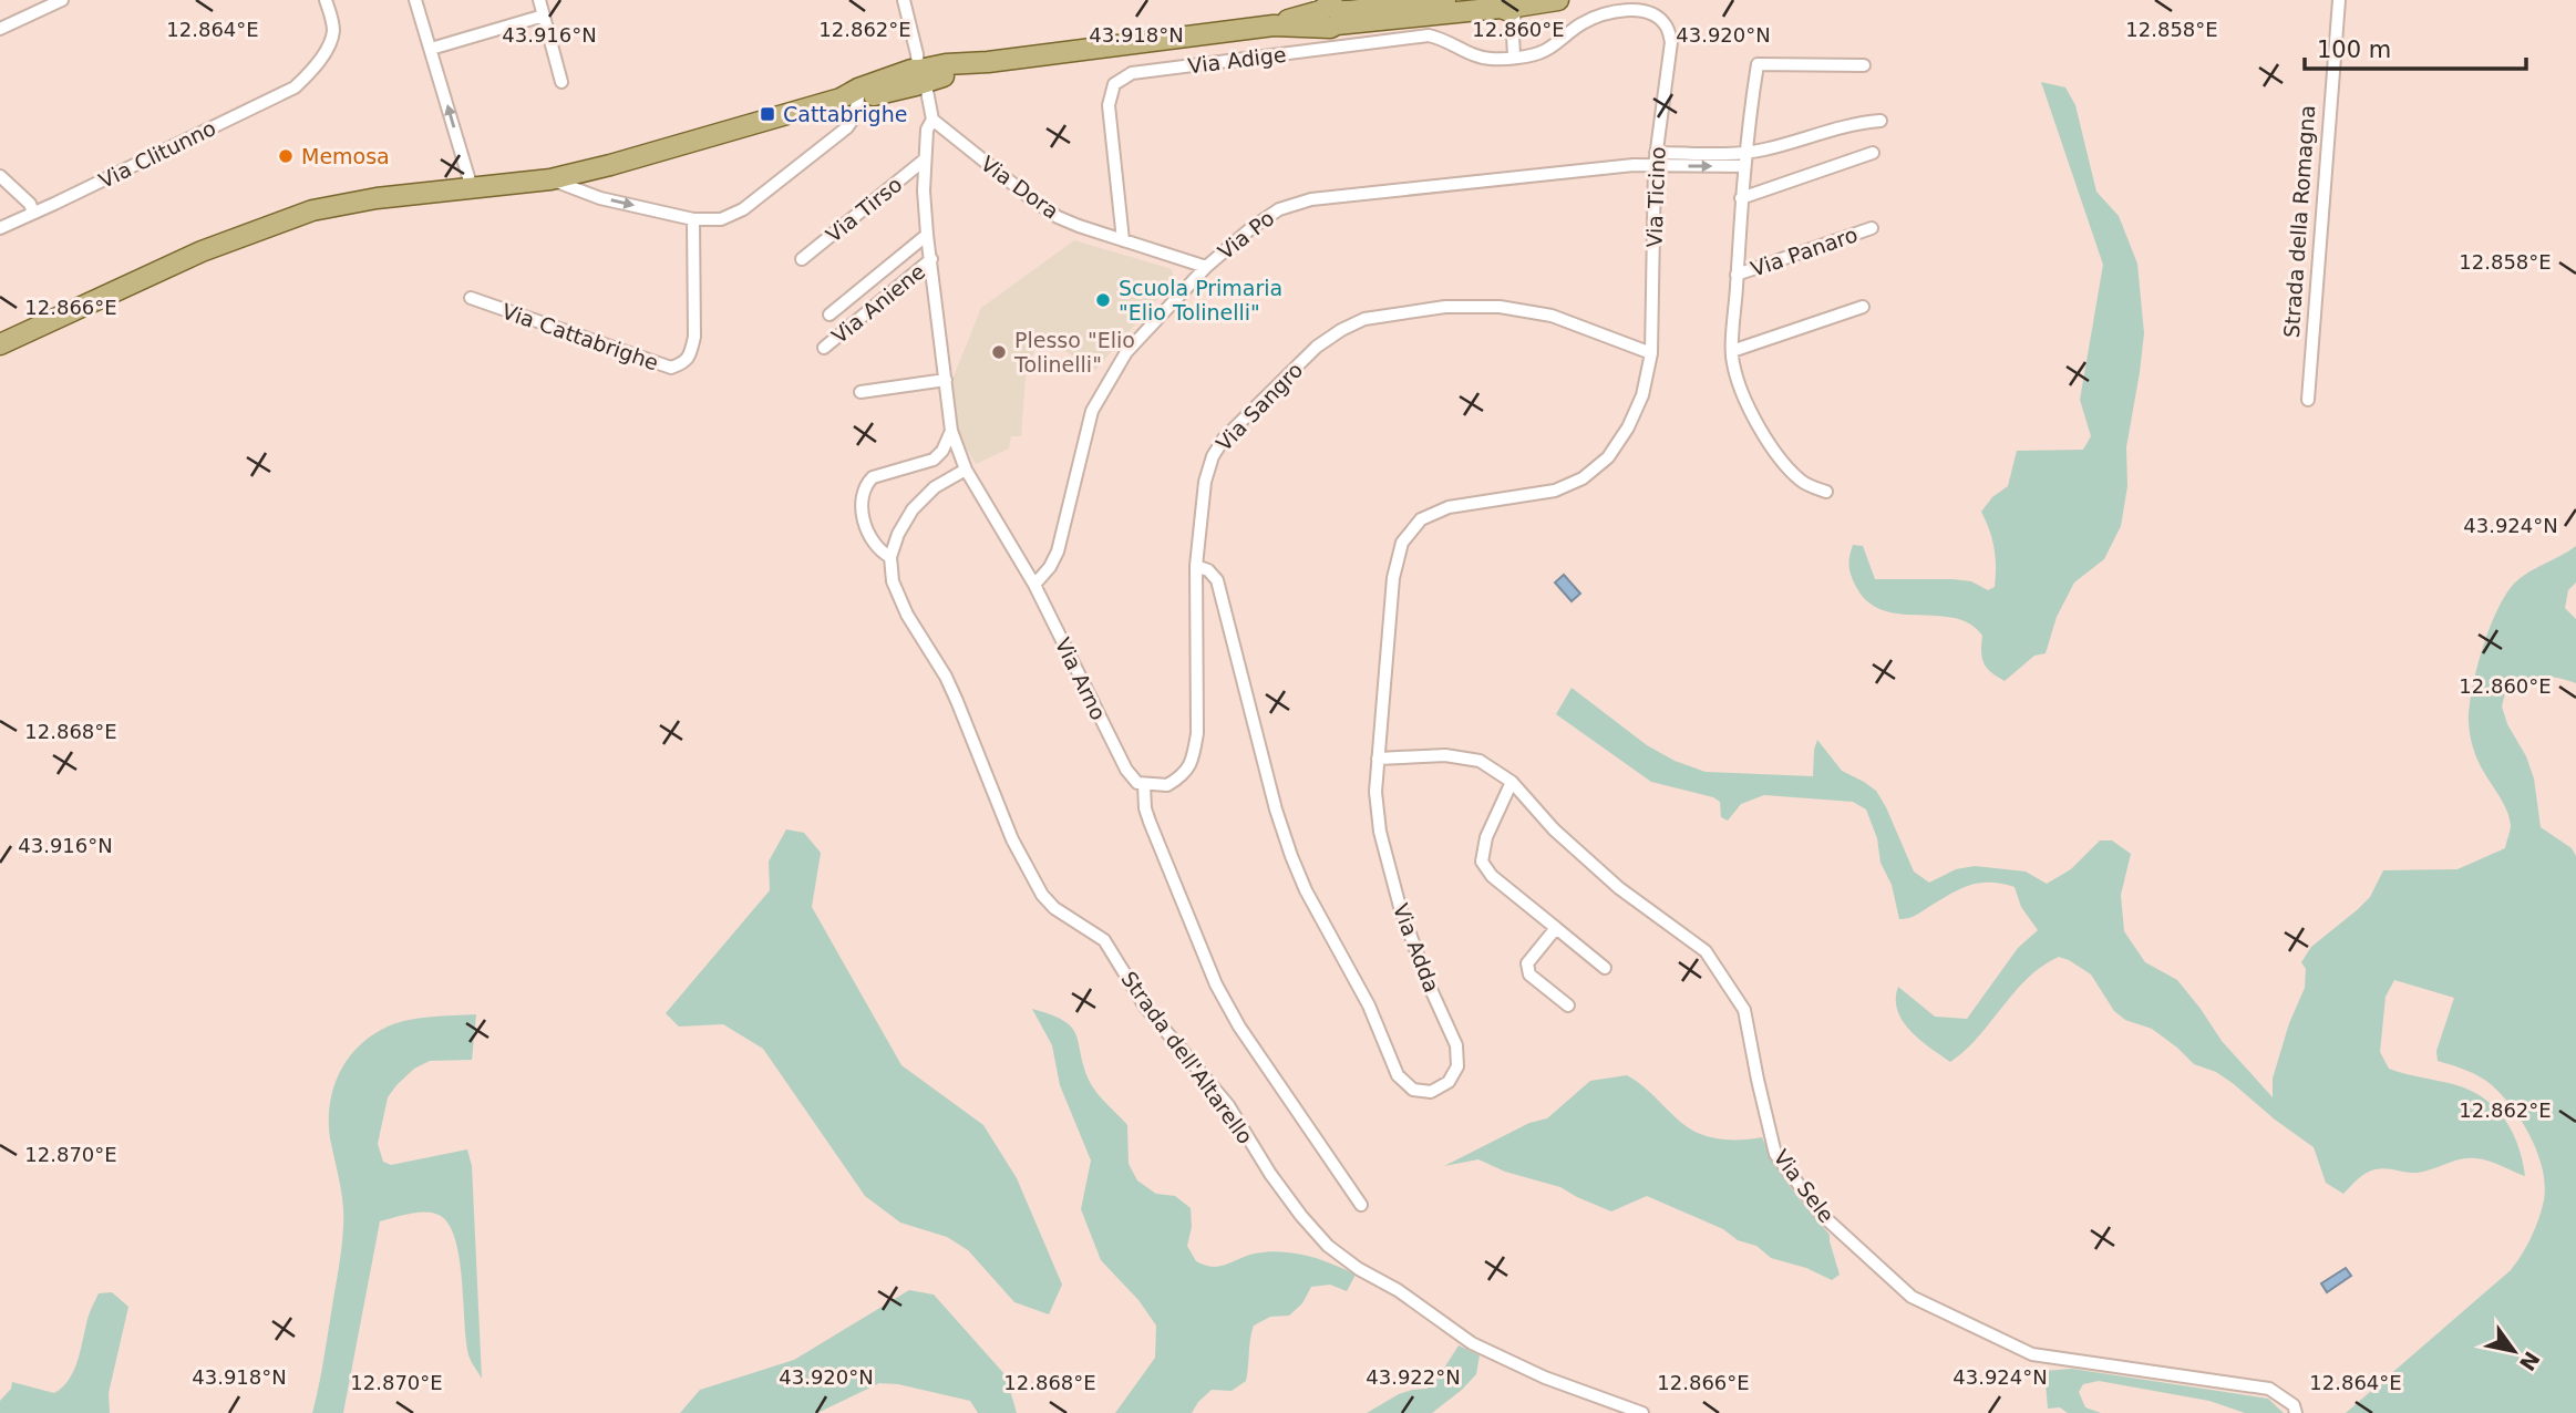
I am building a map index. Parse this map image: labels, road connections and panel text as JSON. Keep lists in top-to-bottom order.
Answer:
{
  "streets": {
    "street": [
      "Via Adige",
      "Via Clitunno",
      "Via Dora",
      "Via Ticino",
      "Via Tirso",
      "Strada della Romagna",
      "Via Po",
      "Via Panaro",
      "Via Aniene",
      "Via Cattabrighe",
      "Via Sangro",
      "Via Arno",
      "Via Adda",
      "Strada dell'Altarello",
      "Via Sele"
    ]
  },
  "crossings": [
    ["Via Adige", "Via Dora"],
    ["Via Adige", "Via Ticino"],
    ["Via Dora", "Via Po"],
    ["Via Dora", "Via Arno"],
    ["Via Ticino", "Via Po"],
    ["Via Ticino", "Via Sangro"],
    ["Via Ticino", "Via Adda"],
    ["Via Tirso", "Via Arno"],
    ["Via Po", "Via Arno"],
    ["Via Aniene", "Via Arno"],
    ["Via Sangro", "Via Arno"],
    ["Via Sangro", "Via Adda"],
    ["Via Arno", "Strada dell'Altarello"],
    ["Via Adda", "Via Sele"]
  ],
  "places": {
    "transit": ["Cattabrighe"],
    "other": ["Memosa", "Scuola Primaria \"Elio Tolinelli\"", "Plesso \"Elio Tolinelli\""]
  },
  "scale_bar": "100 m",
  "north": "bottom right",
  "coordinates": [
    "12.864°E",
    "12.862°E",
    "12.860°E",
    "12.858°E",
    "43.918°N",
    "43.916°N",
    "43.920°N",
    "12.866°E",
    "43.924°N",
    "12.868°E",
    "12.870°E",
    "43.922°N"
  ]
}
